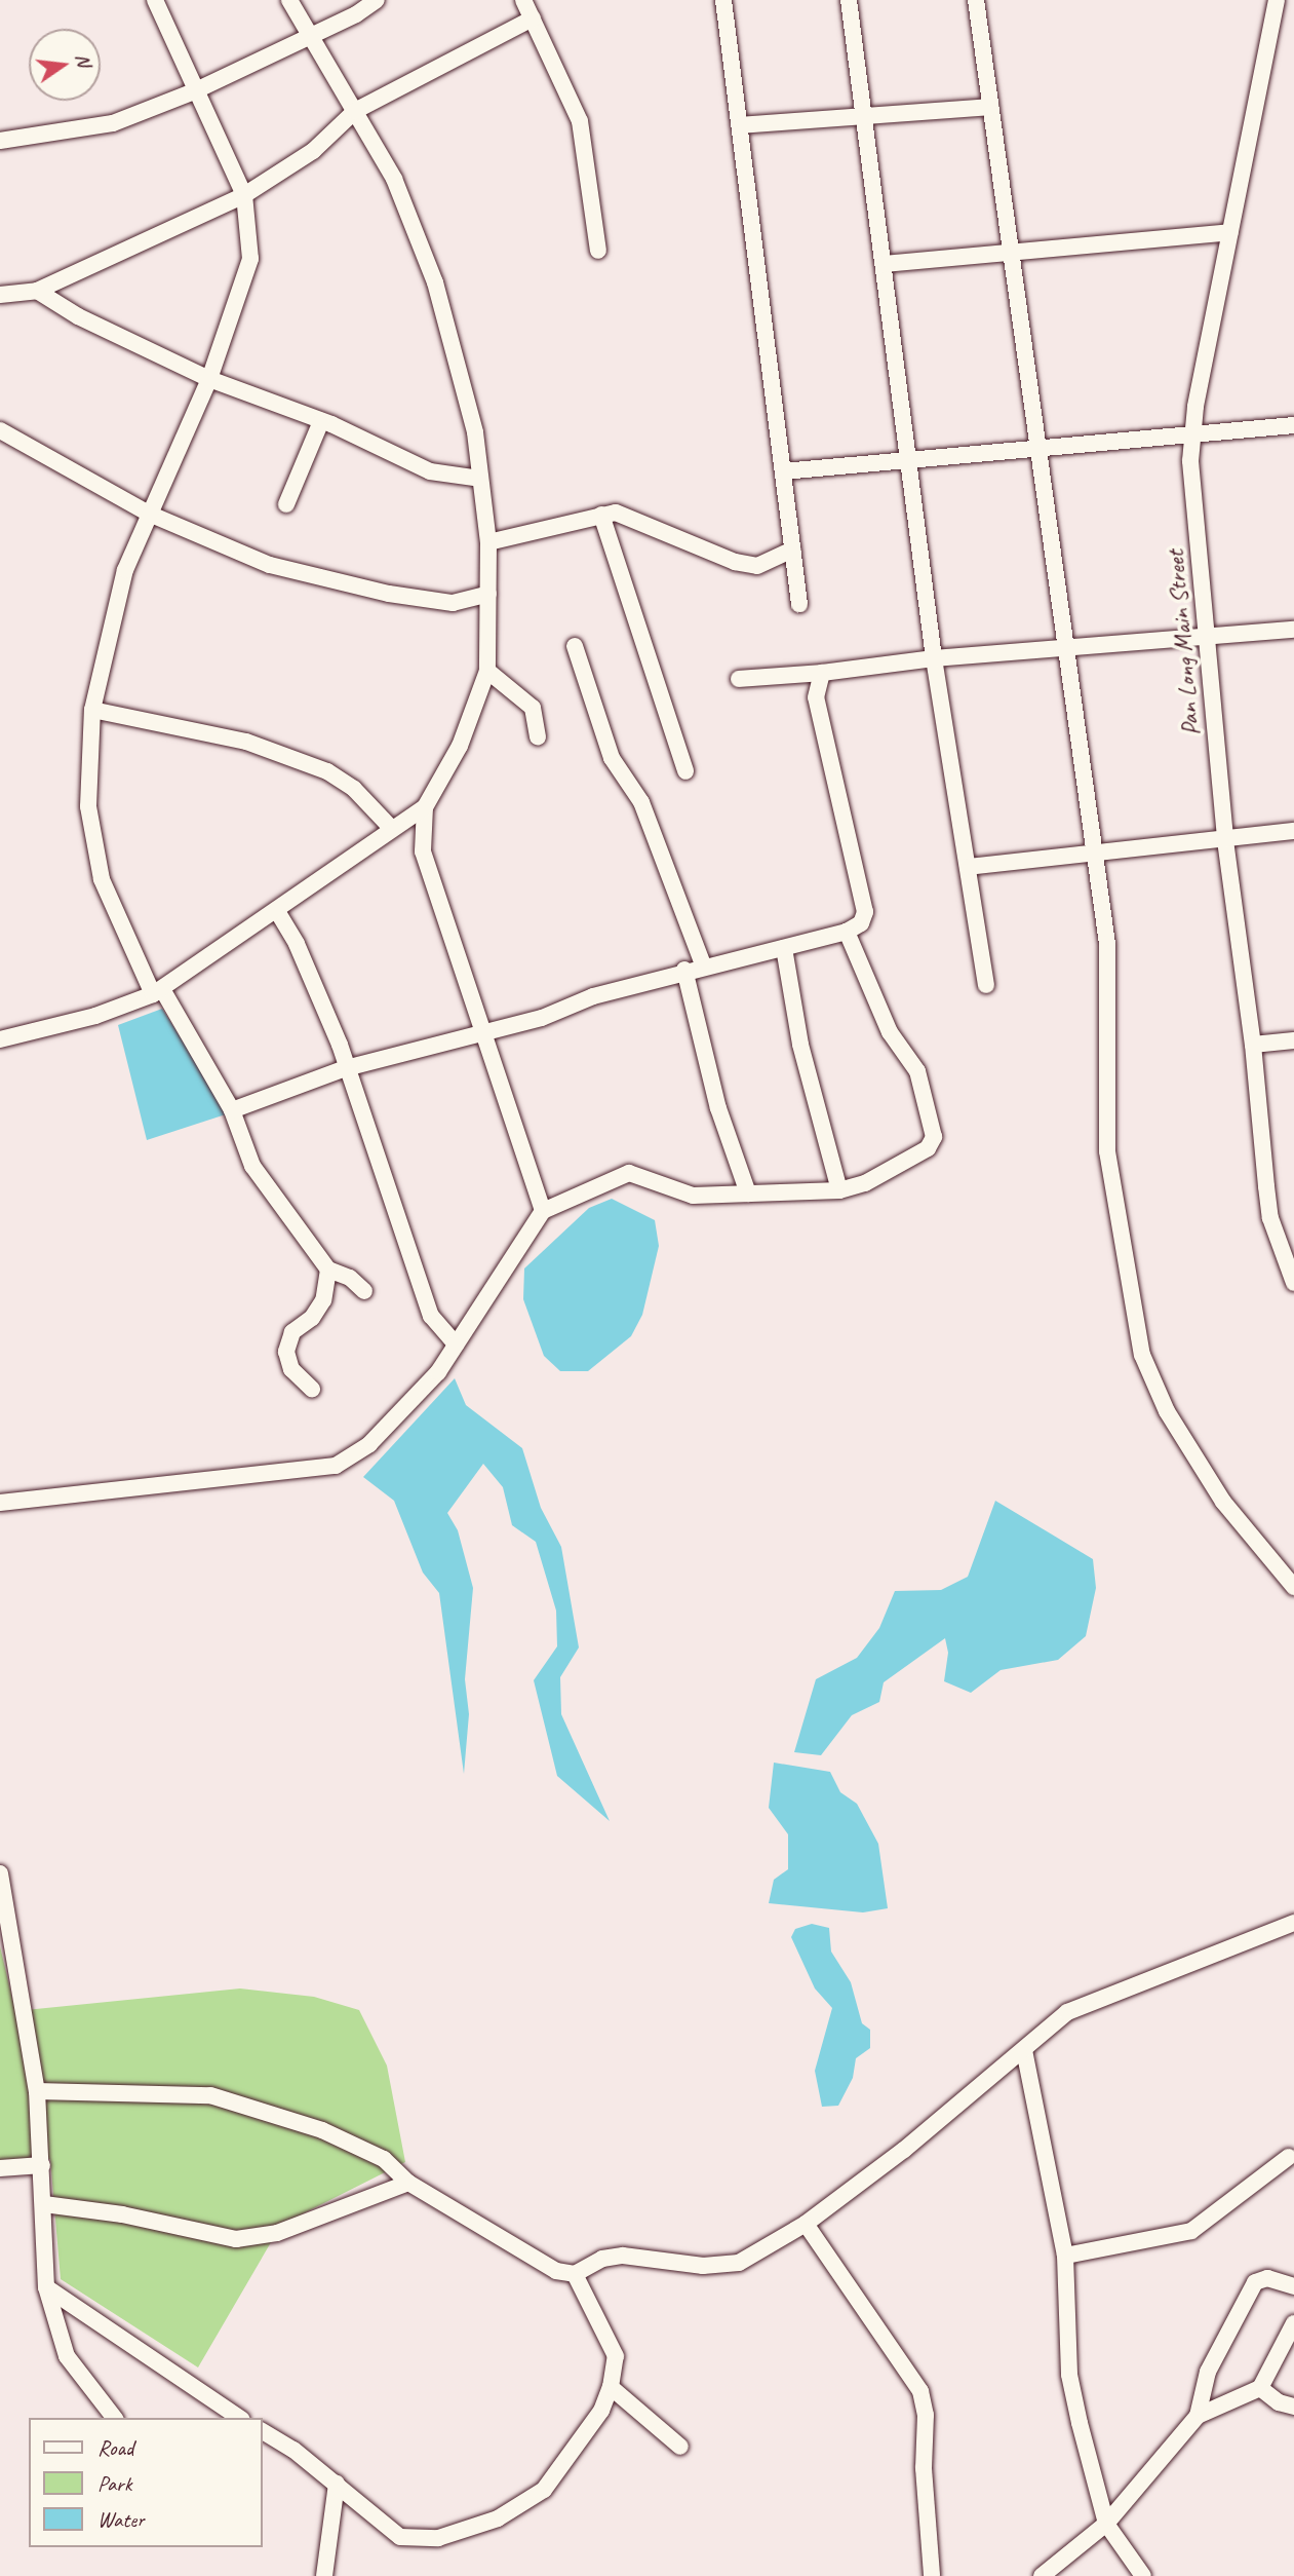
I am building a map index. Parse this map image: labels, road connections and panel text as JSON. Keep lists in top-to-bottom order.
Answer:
{
  "streets": {
    "street": ["Pan Long Main Street"]
  },
  "legend": ["Road", "Park", "Water"],
  "north": "right"
}
